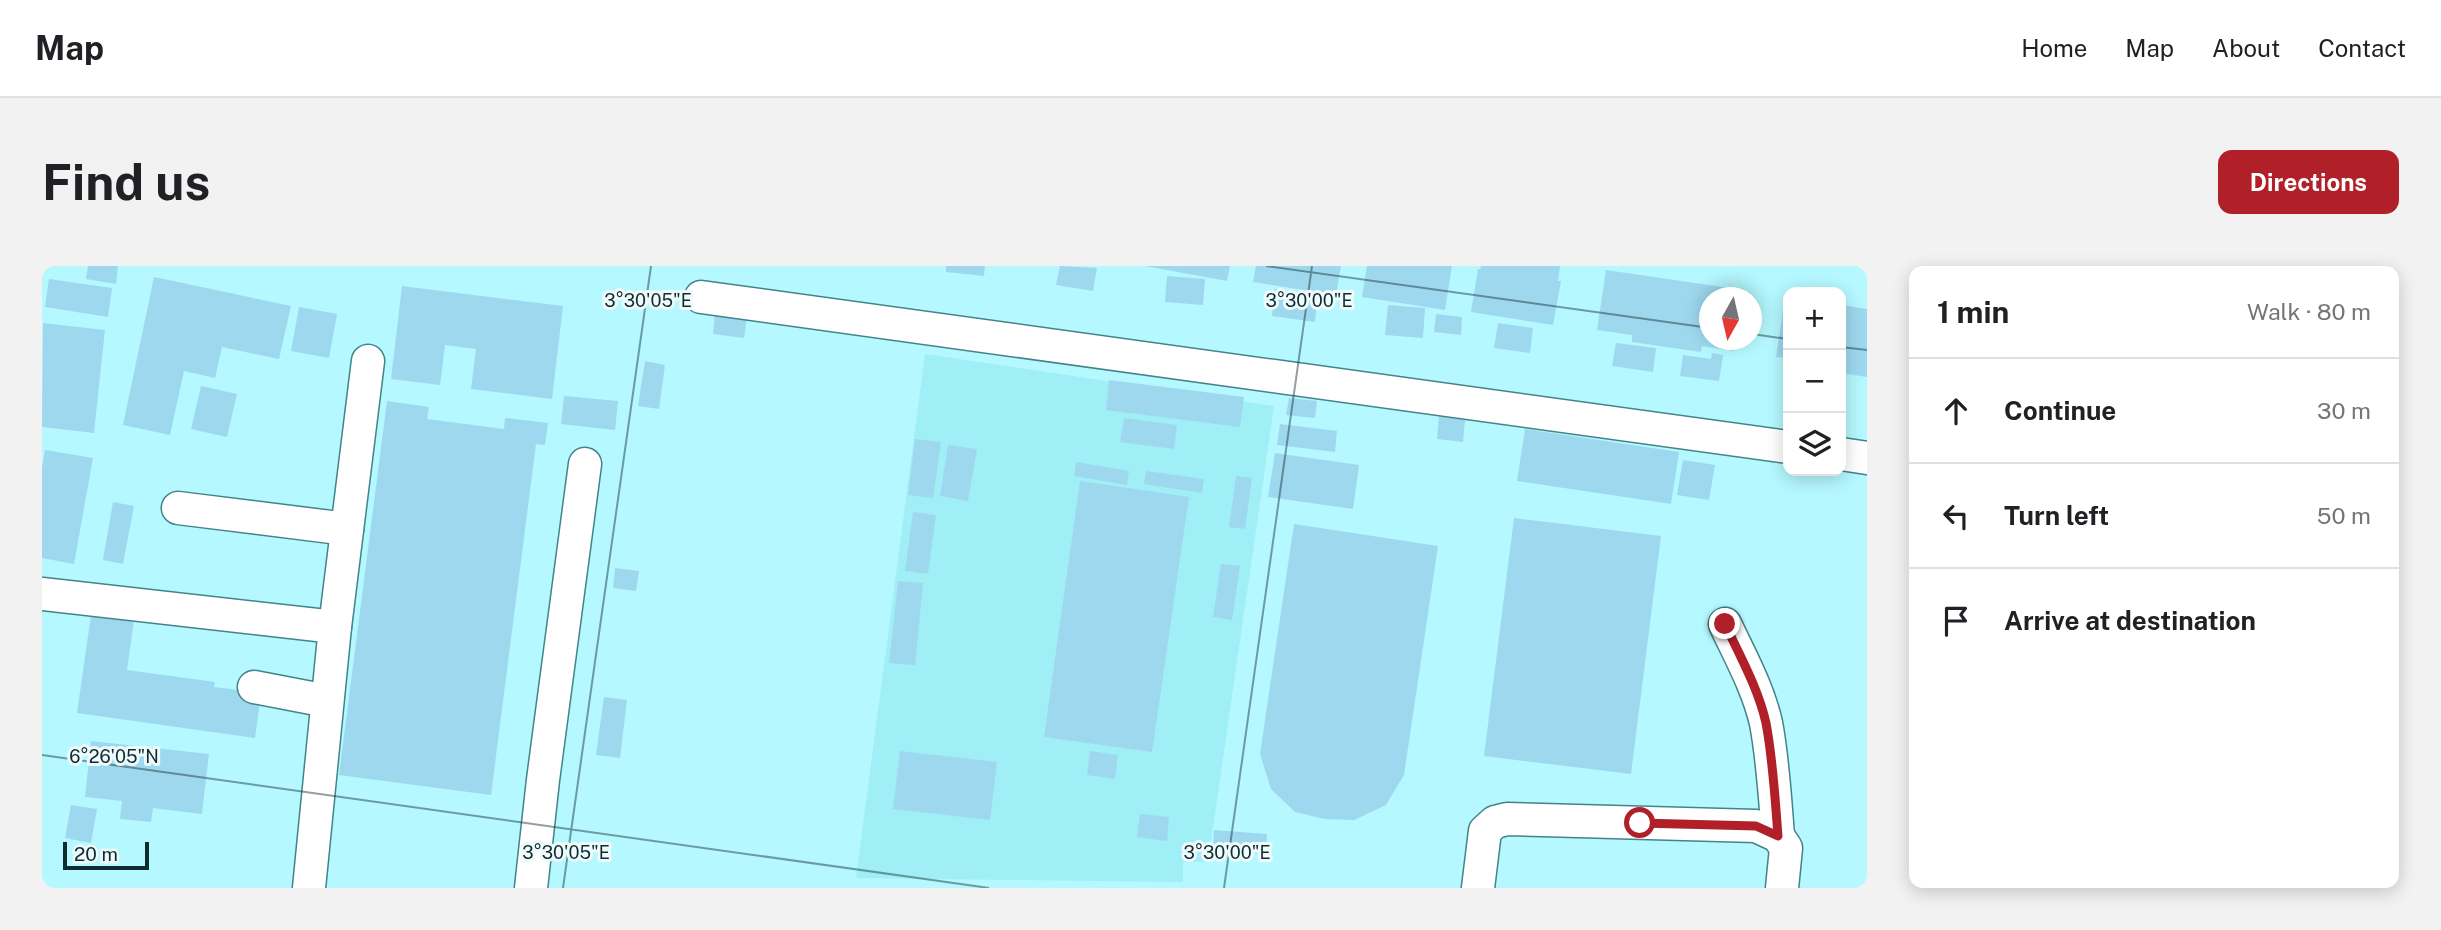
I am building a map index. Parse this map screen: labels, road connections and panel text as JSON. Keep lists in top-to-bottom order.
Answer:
{
  "scale_bar": "20 m",
  "north": "bottom",
  "page": {
    "header": "Map",
    "nav": [
      "Home",
      "Map",
      "About",
      "Contact"
    ],
    "buttons": "Directions",
    "title": "Find us",
    "heading": ["1 min", "Walk · 80 m"],
    "map_buttons": ["+", "−"],
    "list": [
      ["Continue", "30 m"],
      ["Turn left", "50 m"],
      "Arrive at destination"
    ],
    "scale": "20 m"
  },
  "coordinates": ["3°30'05\"E", "3°30'00\"E", "6°26'05\"N"]
}
